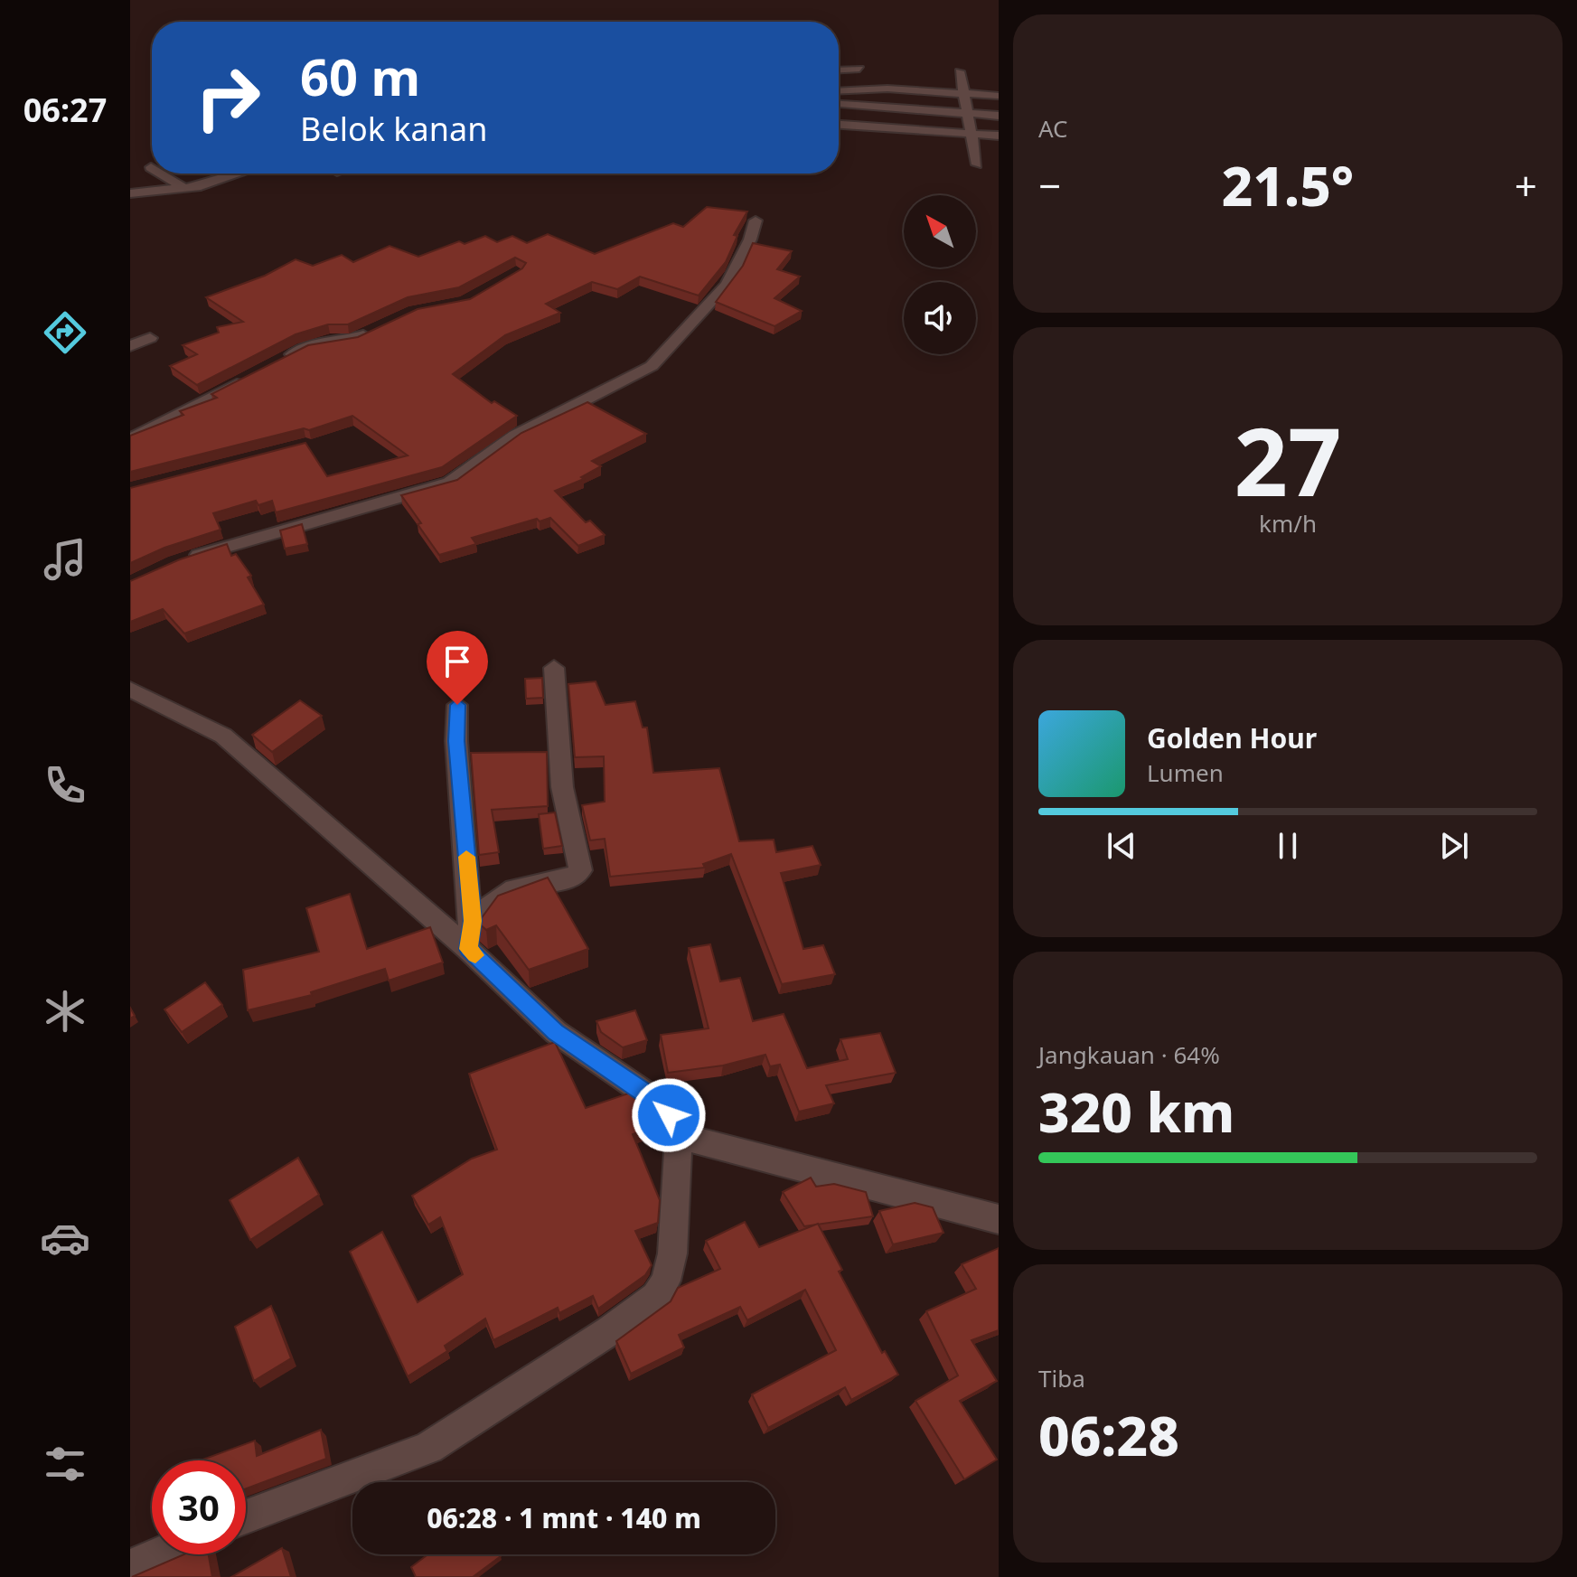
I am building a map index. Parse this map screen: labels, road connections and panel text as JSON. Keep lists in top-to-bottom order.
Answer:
{
  "north": "top left",
  "page": {
    "tabs": "06:27",
    "tile": [
      "AC",
      ["27", "km/h"],
      ["Jangkauan · 64%", "320 km"],
      ["Tiba", "06:28"]
    ],
    "turn": ["60 m", "Belok kanan"],
    "heat": ["−", "21.5°", "+"],
    "song": ["Golden Hour", "Lumen"],
    "limit": "30",
    "trip": "06:28 · 1 mnt · 140 m"
  }
}
